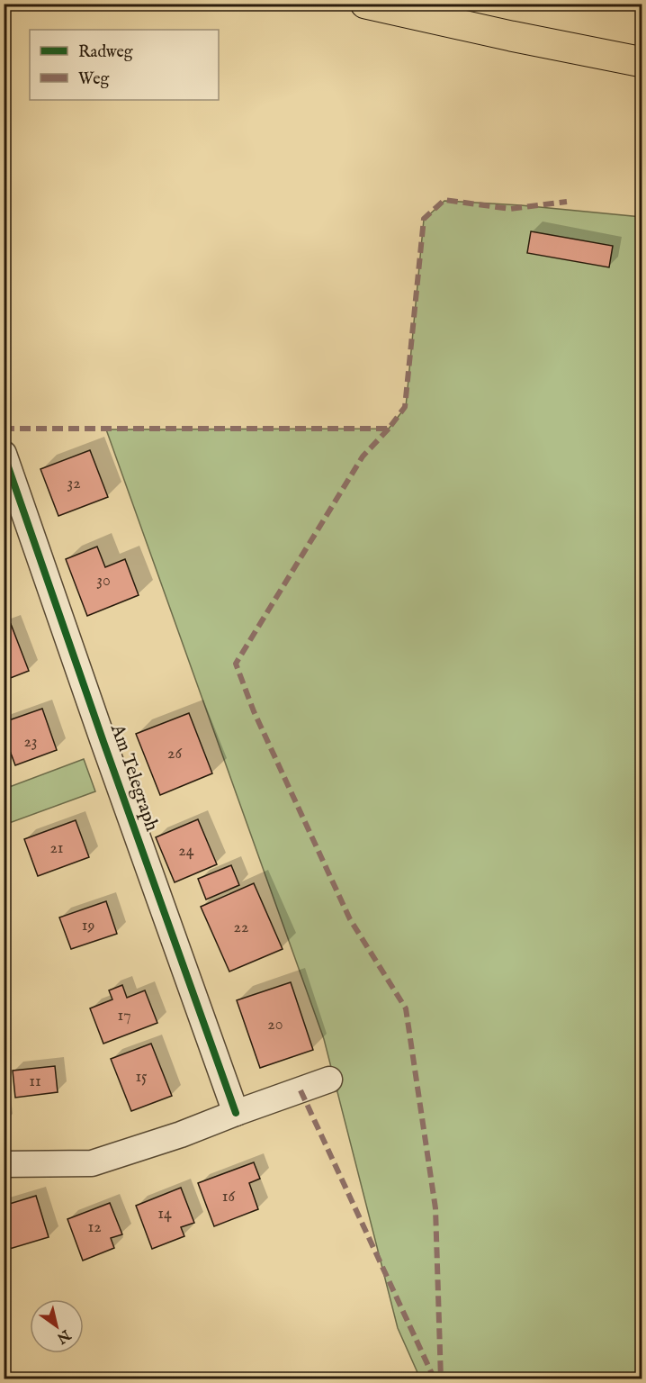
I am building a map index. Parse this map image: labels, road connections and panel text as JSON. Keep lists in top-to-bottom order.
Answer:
{
  "streets": {
    "street": ["Am Telegraph"]
  },
  "house_numbers": [
    "32",
    "30",
    "23",
    "26",
    "21",
    "24",
    "19",
    "22",
    "17",
    "20",
    "15",
    "11",
    "16",
    "14",
    "12"
  ],
  "legend": ["Radweg", "Weg"],
  "north": "bottom right"
}
